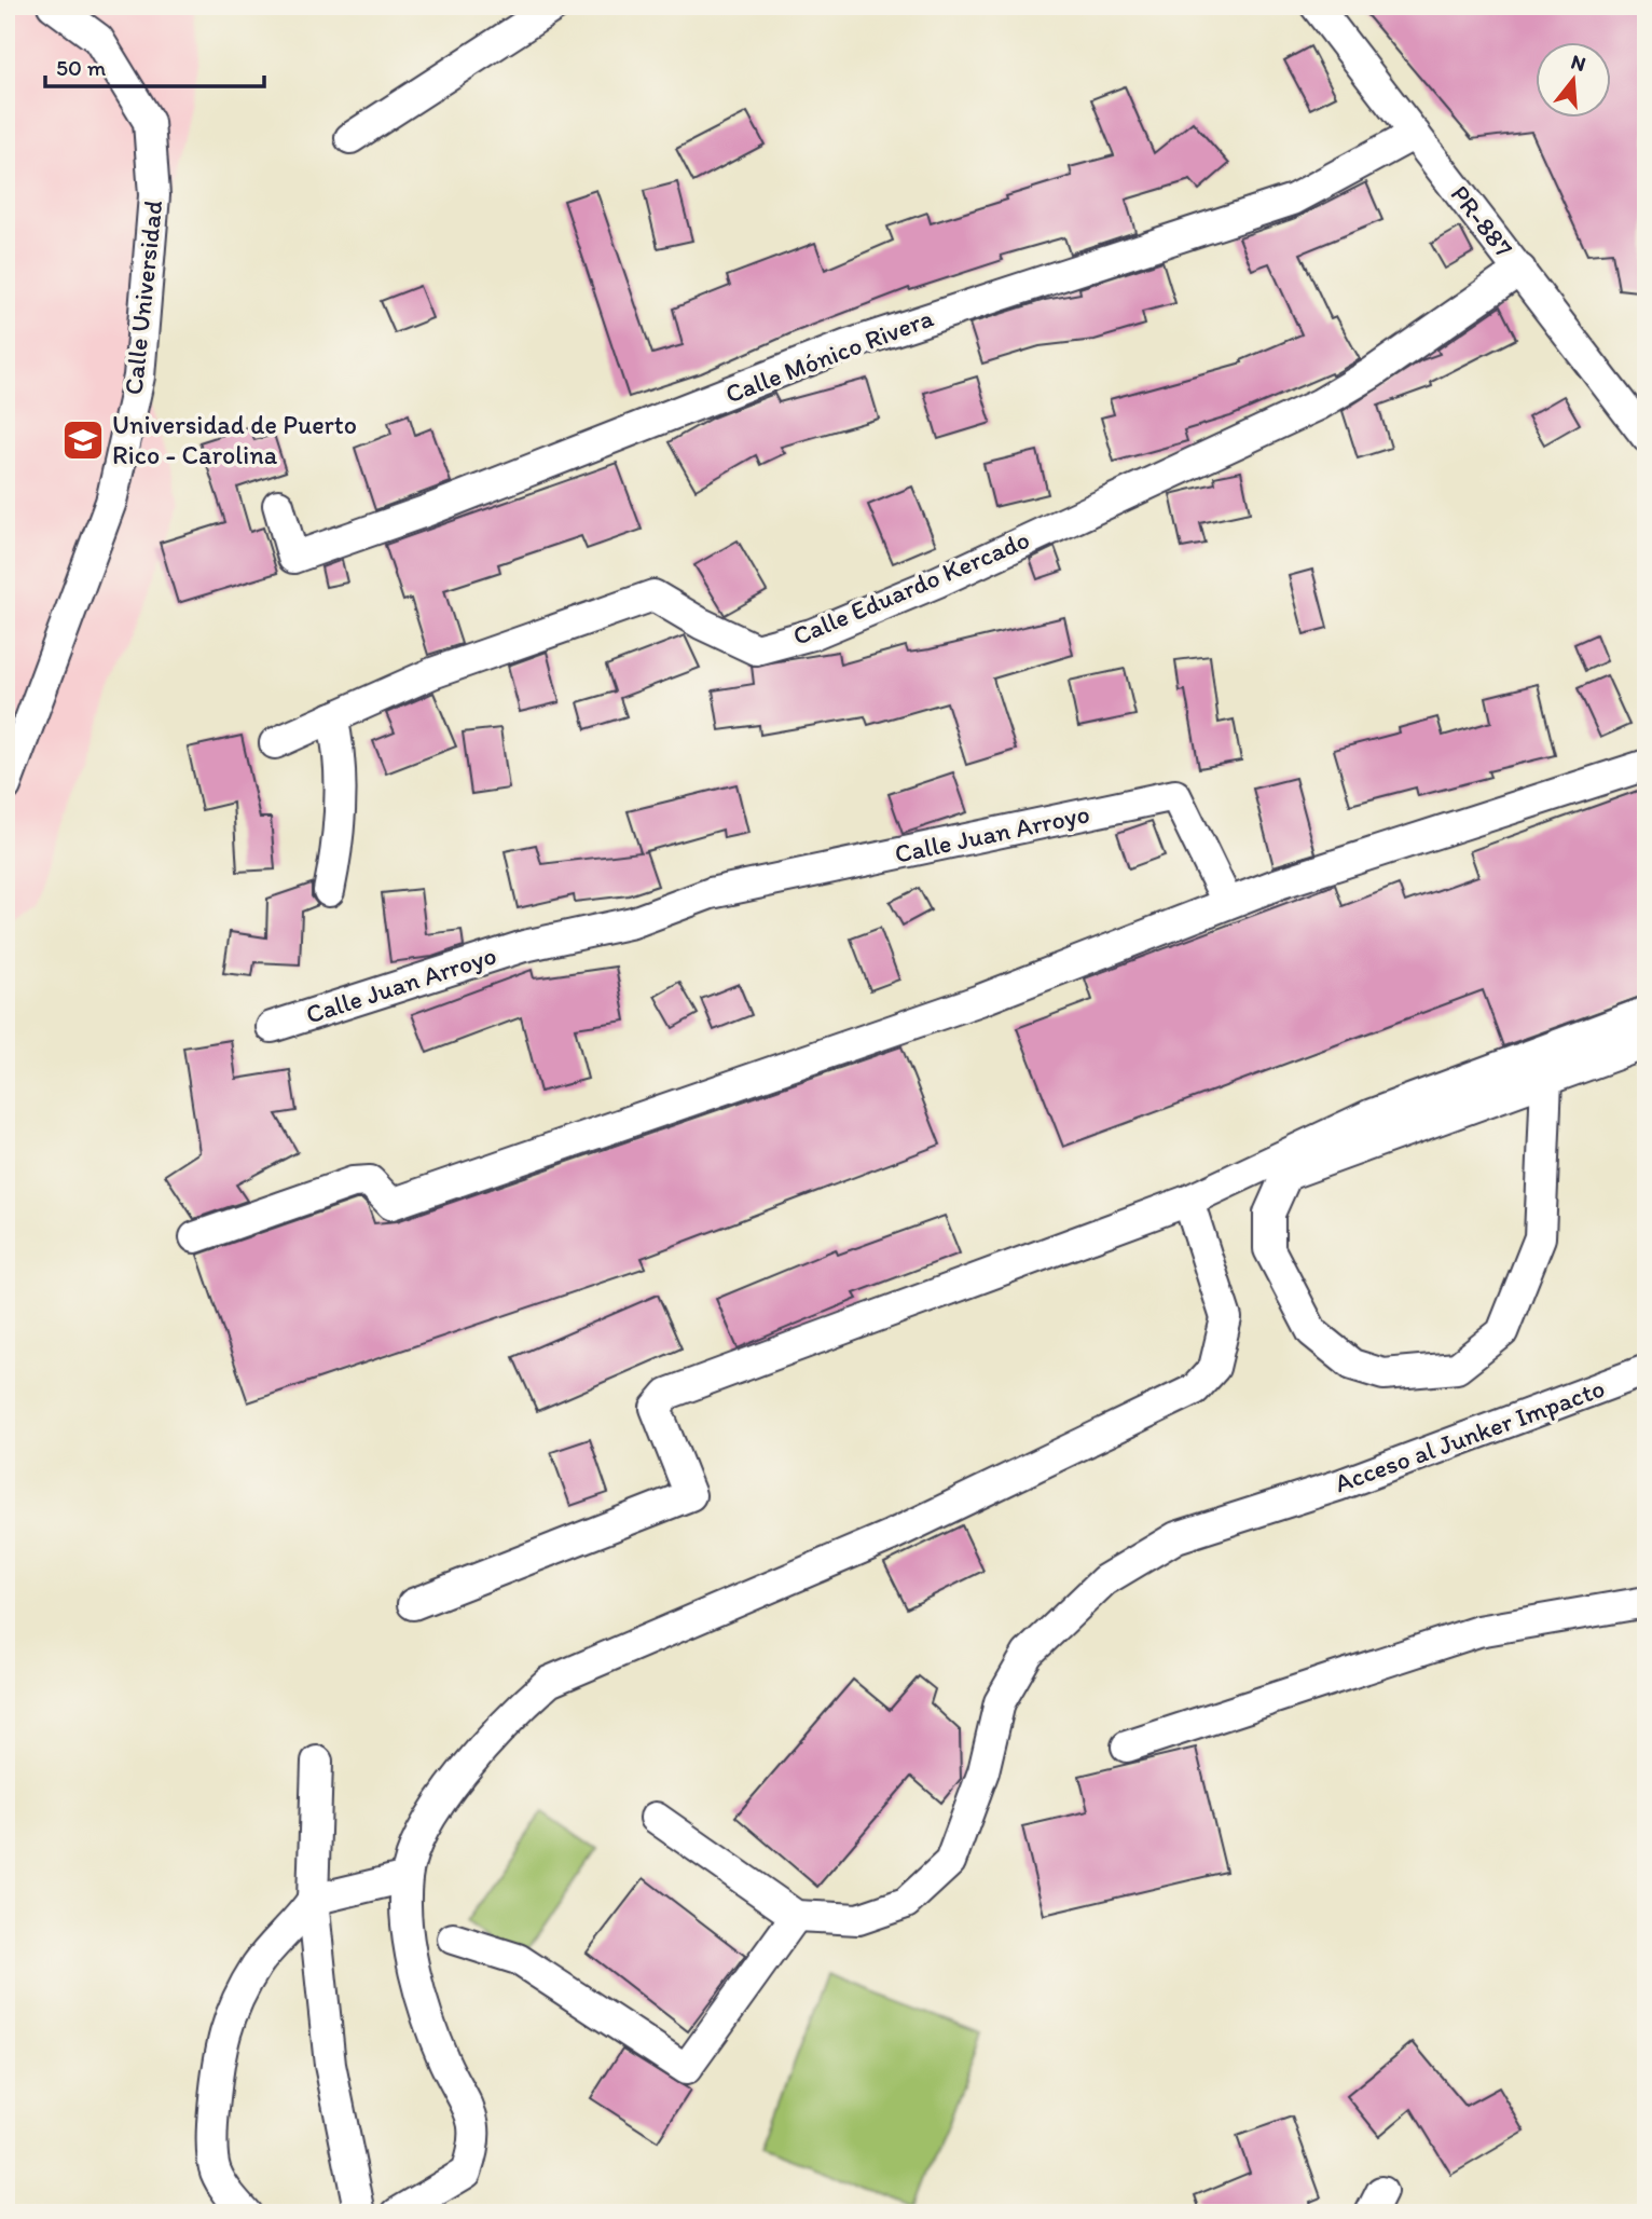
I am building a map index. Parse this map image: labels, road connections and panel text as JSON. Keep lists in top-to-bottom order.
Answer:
{
  "streets": {
    "street": [
      "PR-887",
      "Calle Universidad",
      "Calle Mónico Rivera",
      "Calle Eduardo Kercado",
      "Calle Juan Arroyo",
      "Acceso al Junker Impacto"
    ]
  },
  "crossings": [
    ["PR-887", "Calle Mónico Rivera"],
    ["PR-887", "Calle Eduardo Kercado"]
  ],
  "places": {
    "school or university": ["Universidad de Puerto Rico - Carolina"]
  },
  "scale_bar": "50 m",
  "north": "top"
}
